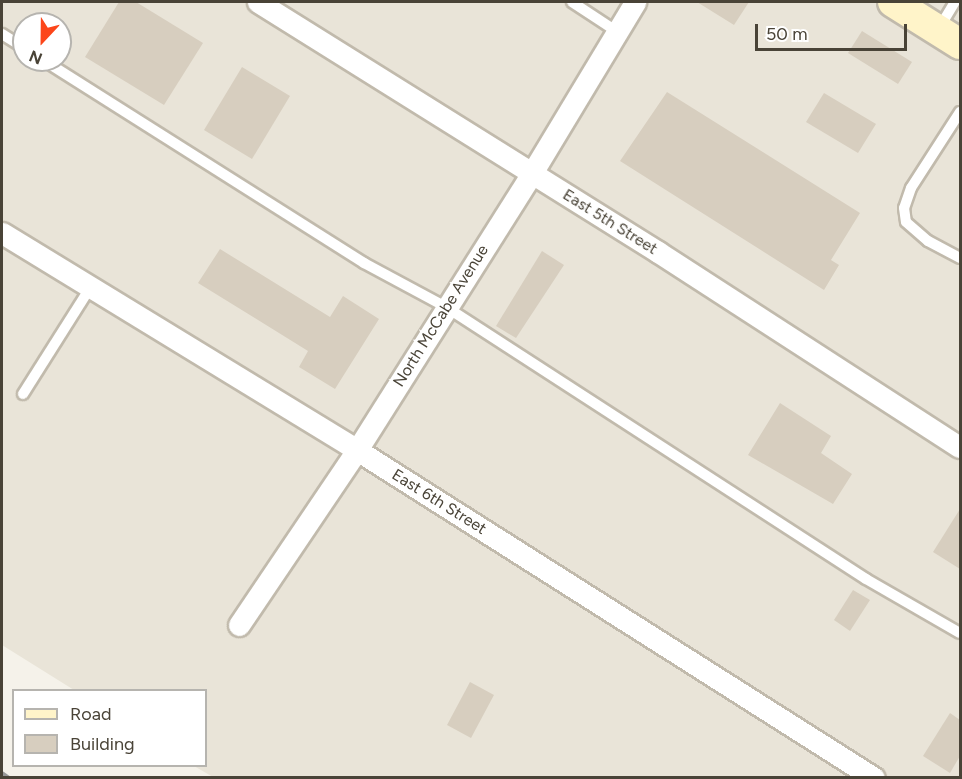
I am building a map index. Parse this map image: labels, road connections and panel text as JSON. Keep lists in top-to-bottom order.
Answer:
{
  "streets": {
    "street": ["East 5th Street", "North McCabe Avenue", "East 6th Street"]
  },
  "crossings": [
    ["East 5th Street", "North McCabe Avenue"],
    ["North McCabe Avenue", "East 6th Street"]
  ],
  "legend": ["Road", "Building"],
  "scale_bar": "50 m",
  "north": "bottom"
}
